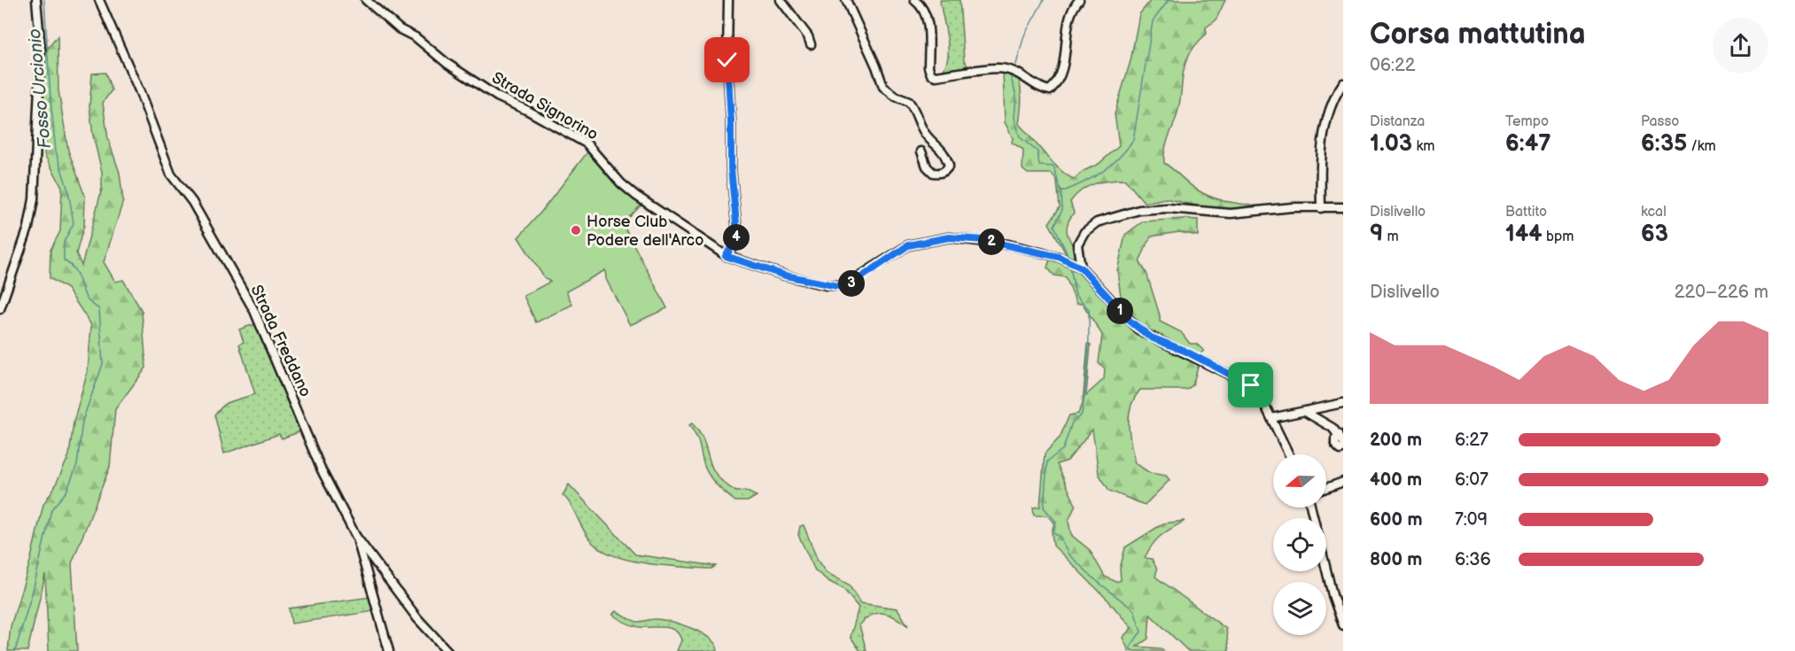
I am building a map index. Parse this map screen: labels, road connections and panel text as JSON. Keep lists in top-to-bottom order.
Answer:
{
  "streets": {
    "street": ["Strada Signorino", "Strada Freddano"]
  },
  "water": ["Fosso Urcionio"],
  "places": ["Horse Club Podere dell'Arco"],
  "north": "left",
  "page": {
    "heading": ["Corsa mattutina", "06:22"],
    "stats": [
      ["Distanza", "1.03 km"],
      ["Tempo", "6:47"],
      ["Passo", "6:35 /km"],
      ["Dislivello", "9 m"],
      ["Battito", "144 bpm"],
      ["kcal", "63"]
    ],
    "pins": [
      "4",
      "2",
      "3",
      "1"
    ],
    "chart": ["Dislivello", "220–226 m"],
    "list": [
      {
        "name": "200 m",
        "note": "6:27"
      },
      {
        "name": "400 m",
        "note": "6:07"
      },
      {
        "name": "600 m",
        "note": "7:09"
      },
      {
        "name": "800 m",
        "note": "6:36"
      }
    ]
  }
}
